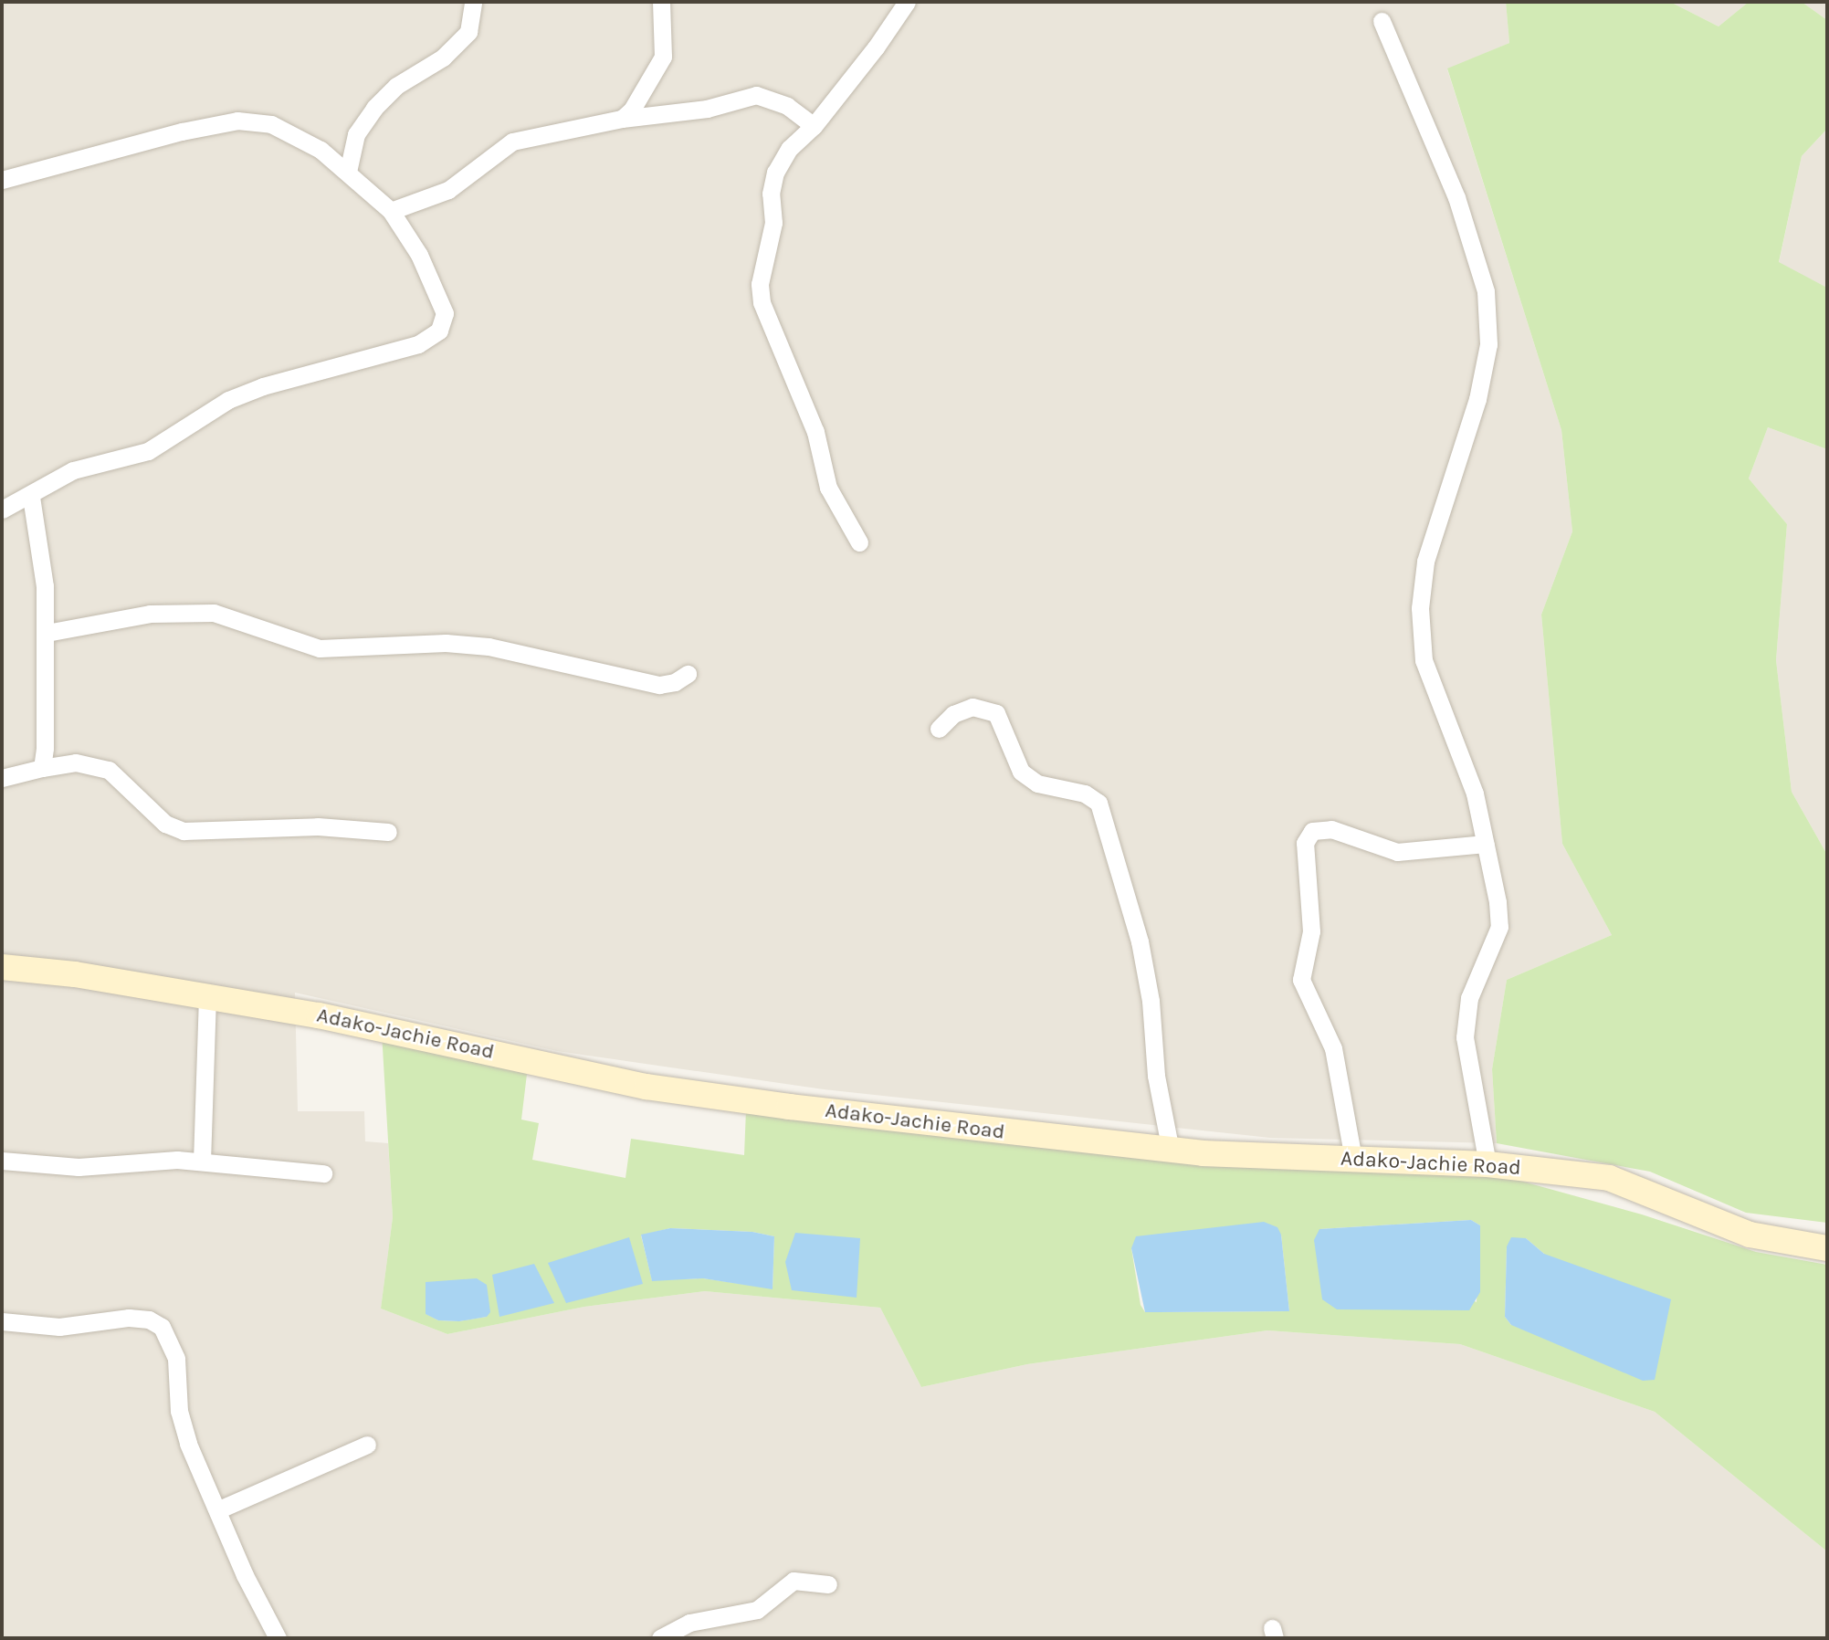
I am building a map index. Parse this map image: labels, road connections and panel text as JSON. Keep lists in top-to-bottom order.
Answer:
{
  "streets": {
    "street": ["Adako-Jachie Road"]
  }
}
